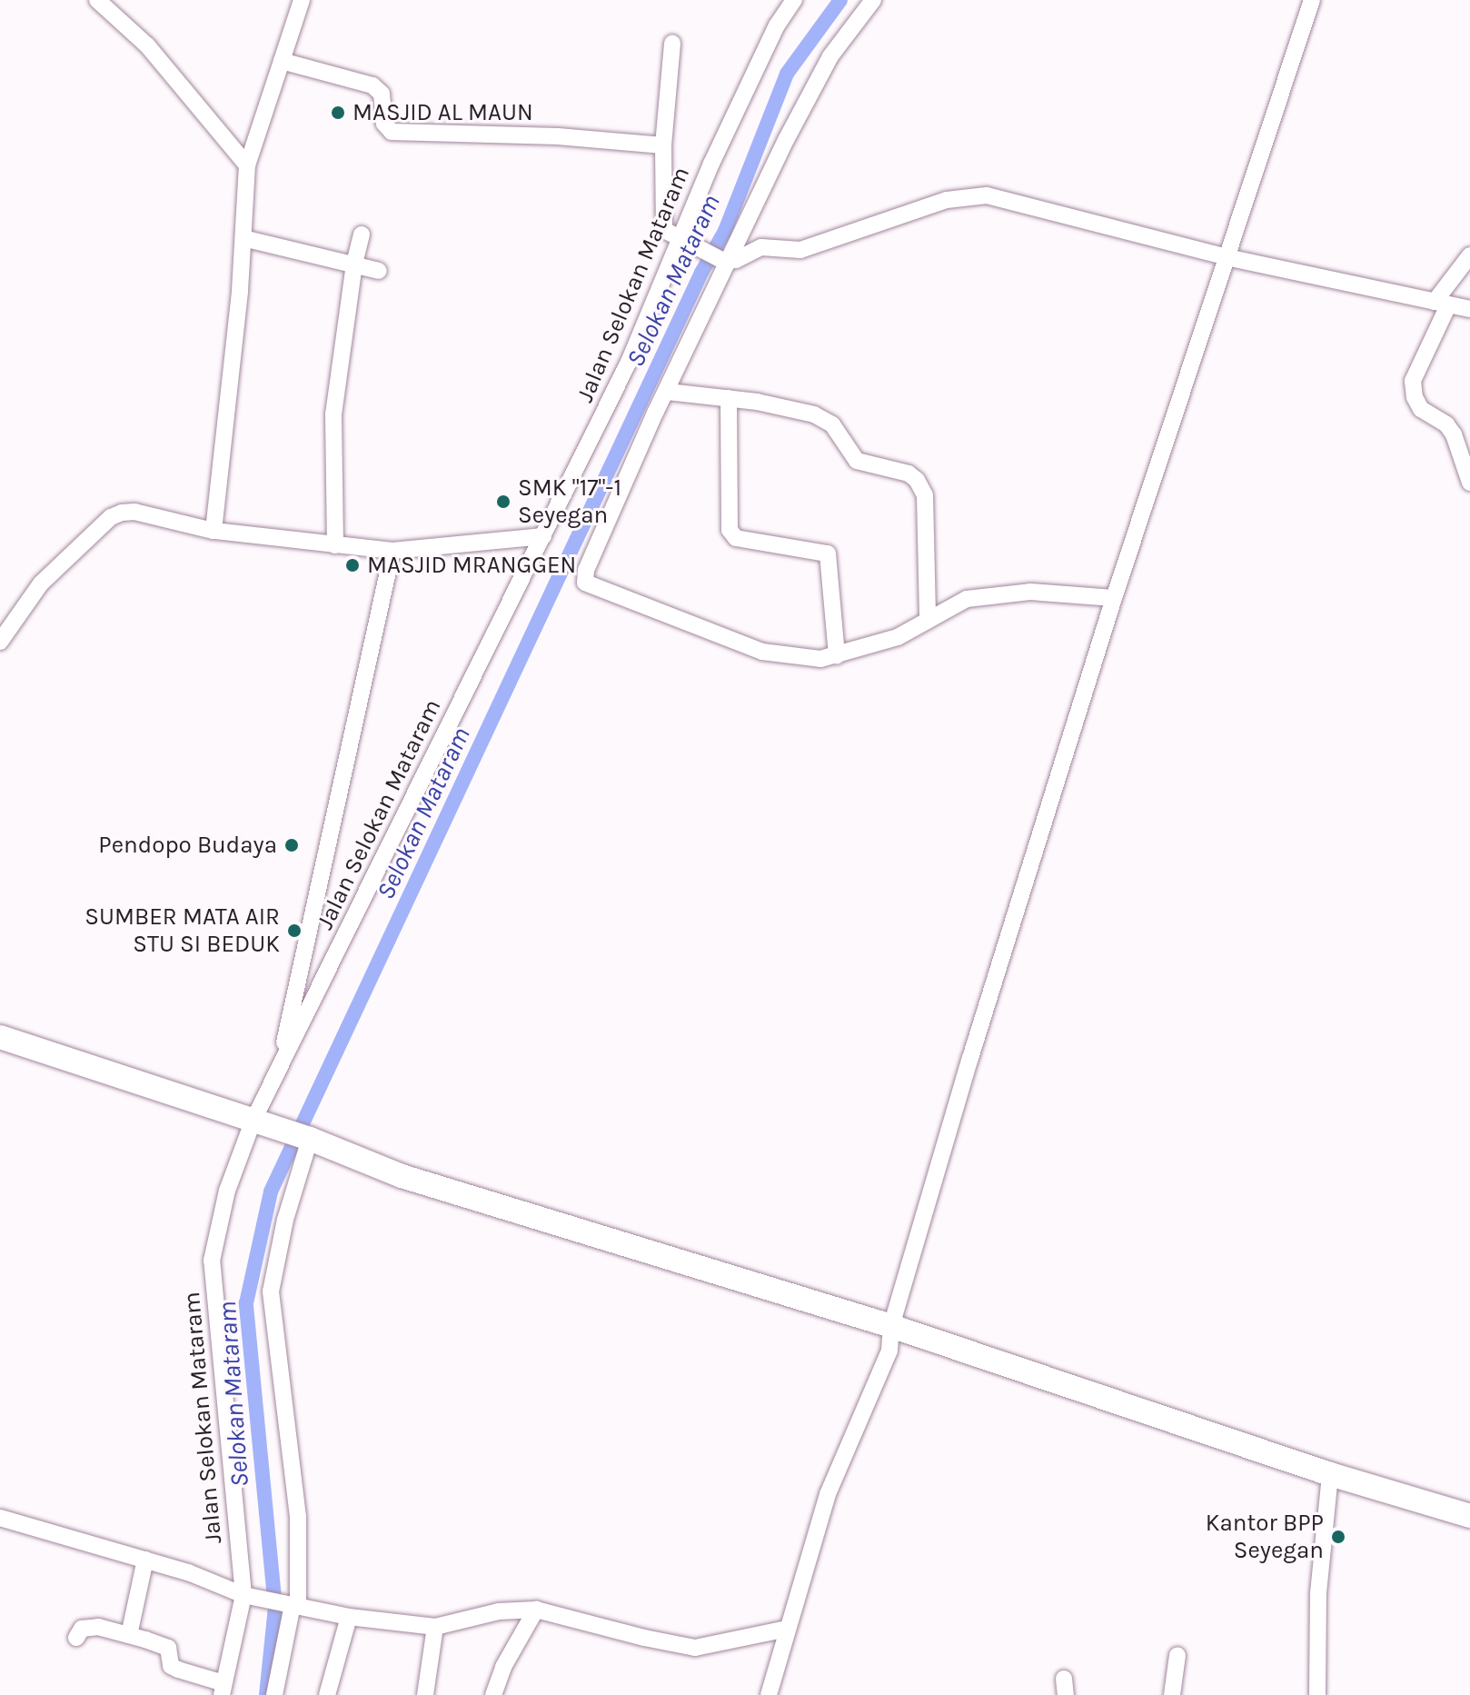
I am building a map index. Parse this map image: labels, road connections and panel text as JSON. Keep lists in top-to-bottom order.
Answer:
{
  "streets": {
    "street": ["Jalan Selokan Mataram"]
  },
  "water": ["Selokan Mataram"],
  "places": [
    "MASJID AL MAUN",
    "SMK \"17\"-1 Seyegan",
    "MASJID MRANGGEN",
    "Pendopo Budaya",
    "SUMBER MATA AIR STU SI BEDUK",
    "Kantor BPP Seyegan"
  ]
}
